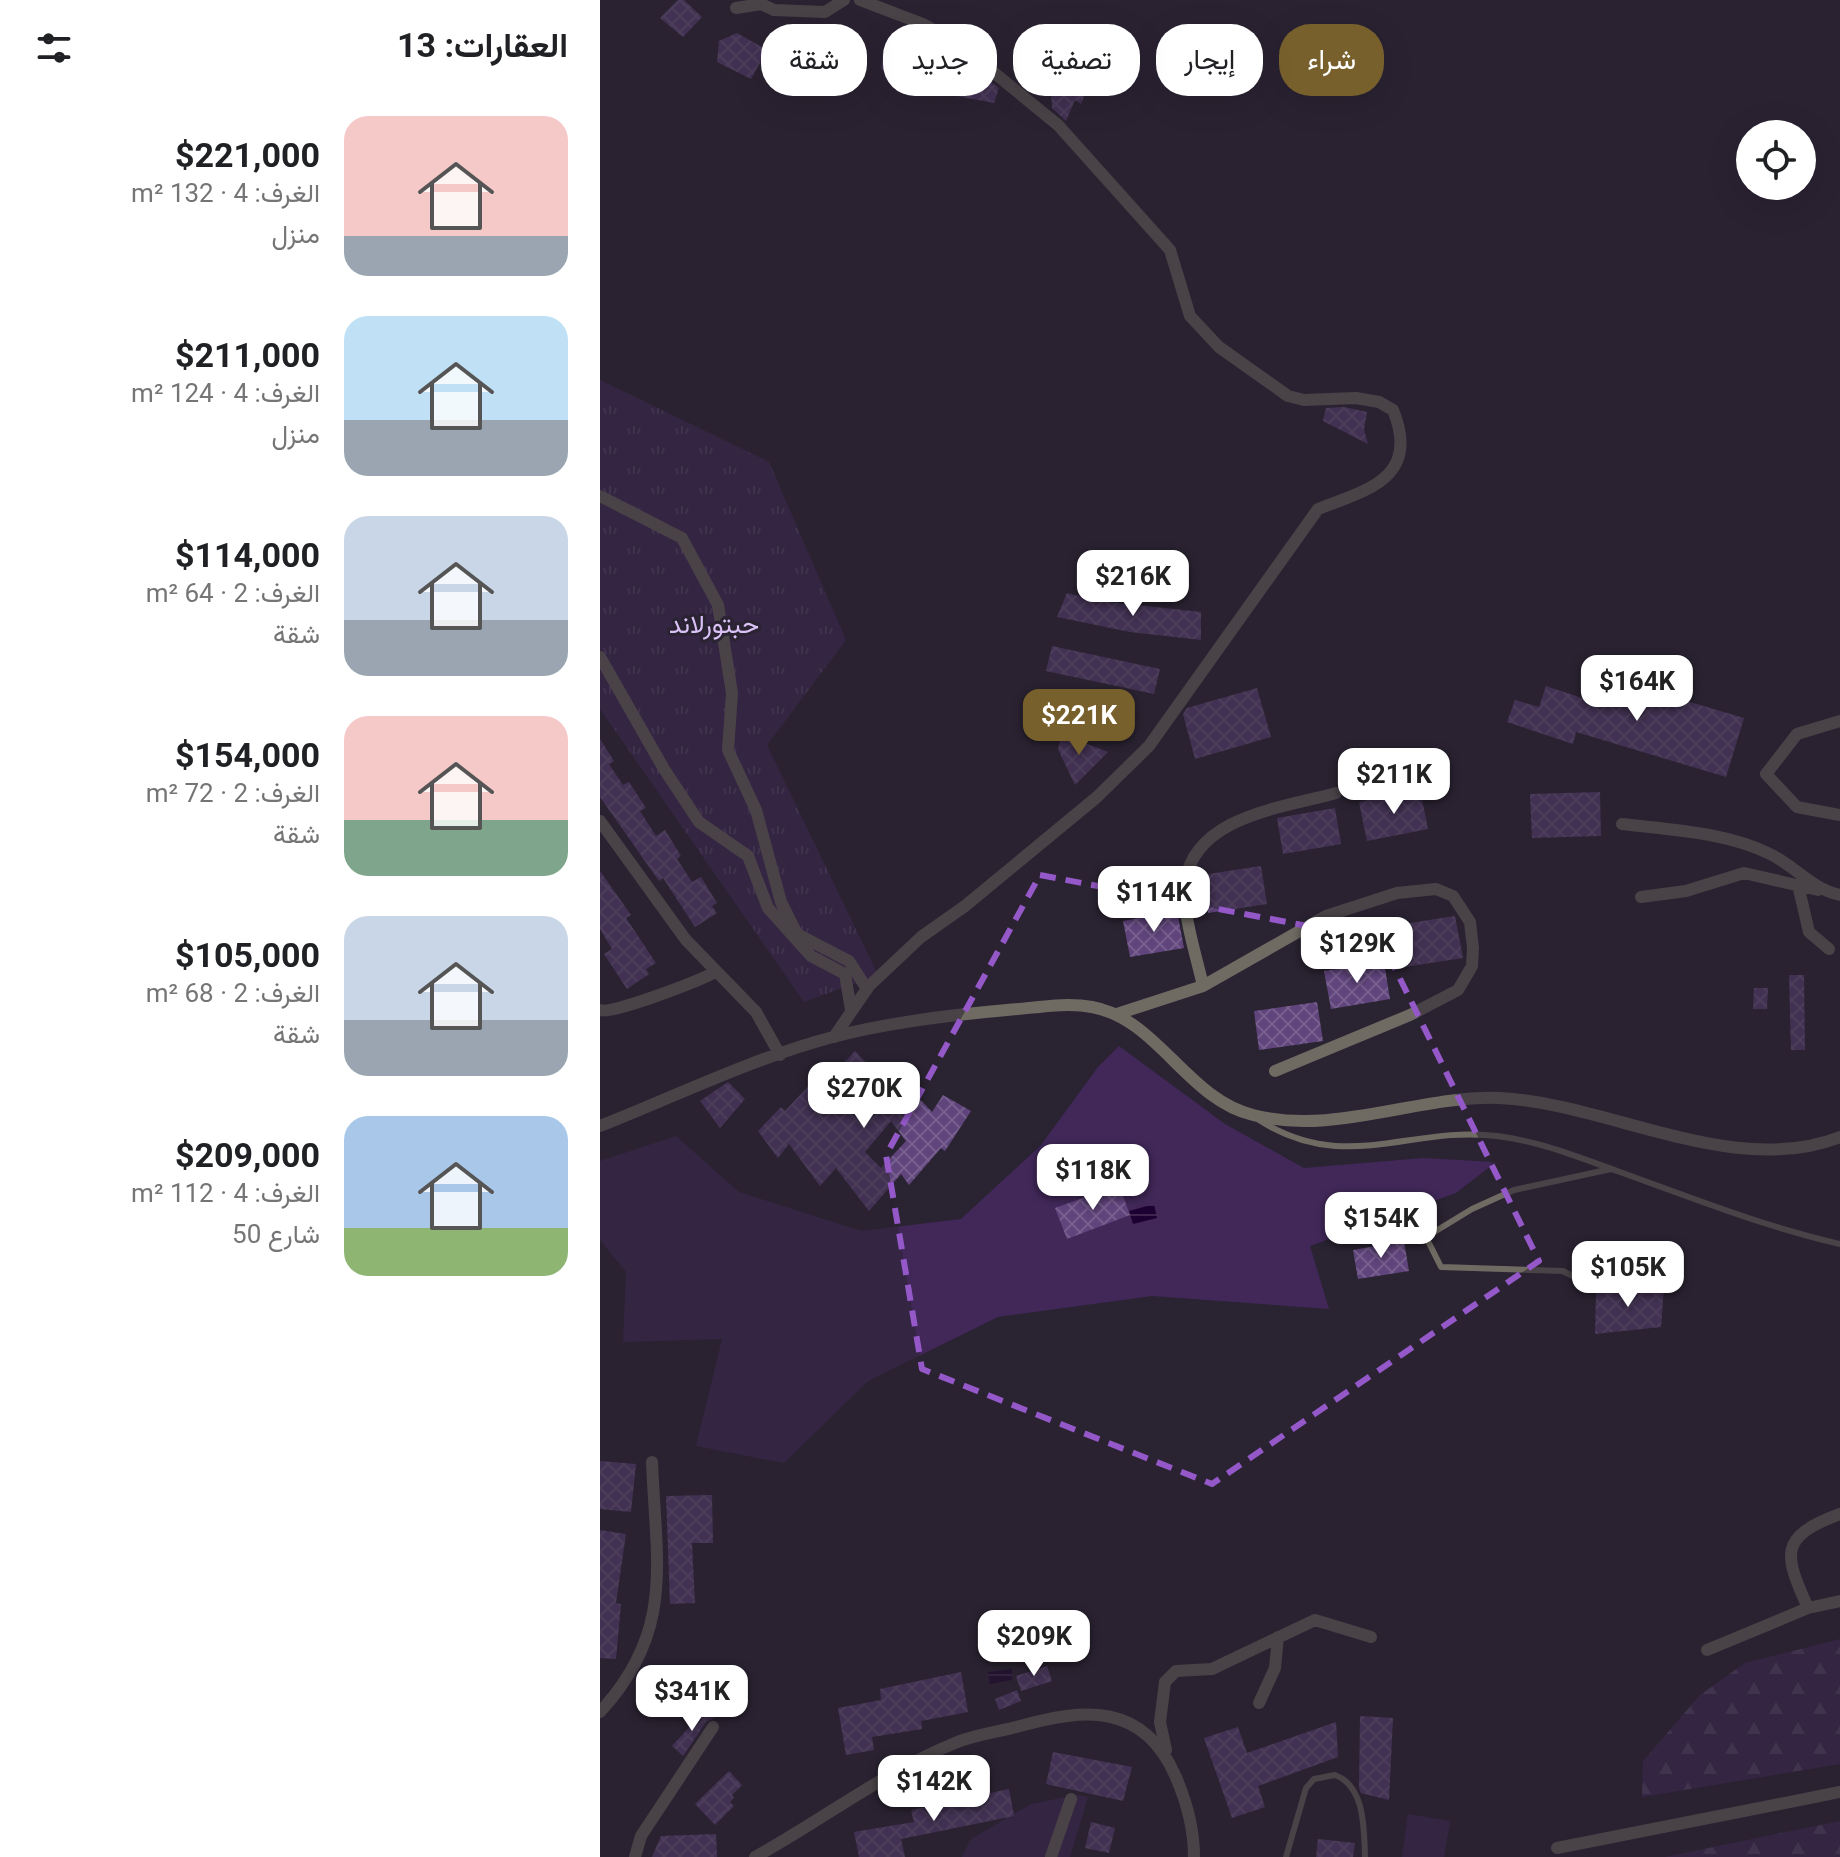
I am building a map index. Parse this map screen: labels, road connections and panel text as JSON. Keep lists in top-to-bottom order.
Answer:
{
  "parks": ["حبتورلاند"],
  "page": {
    "heading": "العقارات: 13",
    "chip": [
      "شراء",
      "إيجار",
      "تصفية",
      "جديد",
      "شقة"
    ],
    "list": [
      {
        "name": "$221,000",
        "note": "الغرف: 4 · 132 m² · منزل"
      },
      {
        "name": "$211,000",
        "note": "الغرف: 4 · 124 m² · منزل"
      },
      {
        "name": "$114,000",
        "note": "الغرف: 2 · 64 m² · شقة"
      },
      {
        "name": "$154,000",
        "note": "الغرف: 2 · 72 m² · شقة"
      },
      {
        "name": "$105,000",
        "note": "الغرف: 2 · 68 m² · شقة"
      },
      {
        "name": "$209,000",
        "note": "الغرف: 4 · 112 m² · شارع 50"
      }
    ],
    "price": [
      "$216K",
      "$164K",
      "$221K",
      "$211K",
      "$114K",
      "$129K",
      "$270K",
      "$118K",
      "$154K",
      "$105K",
      "$209K",
      "$341K",
      "$142K"
    ]
  }
}
